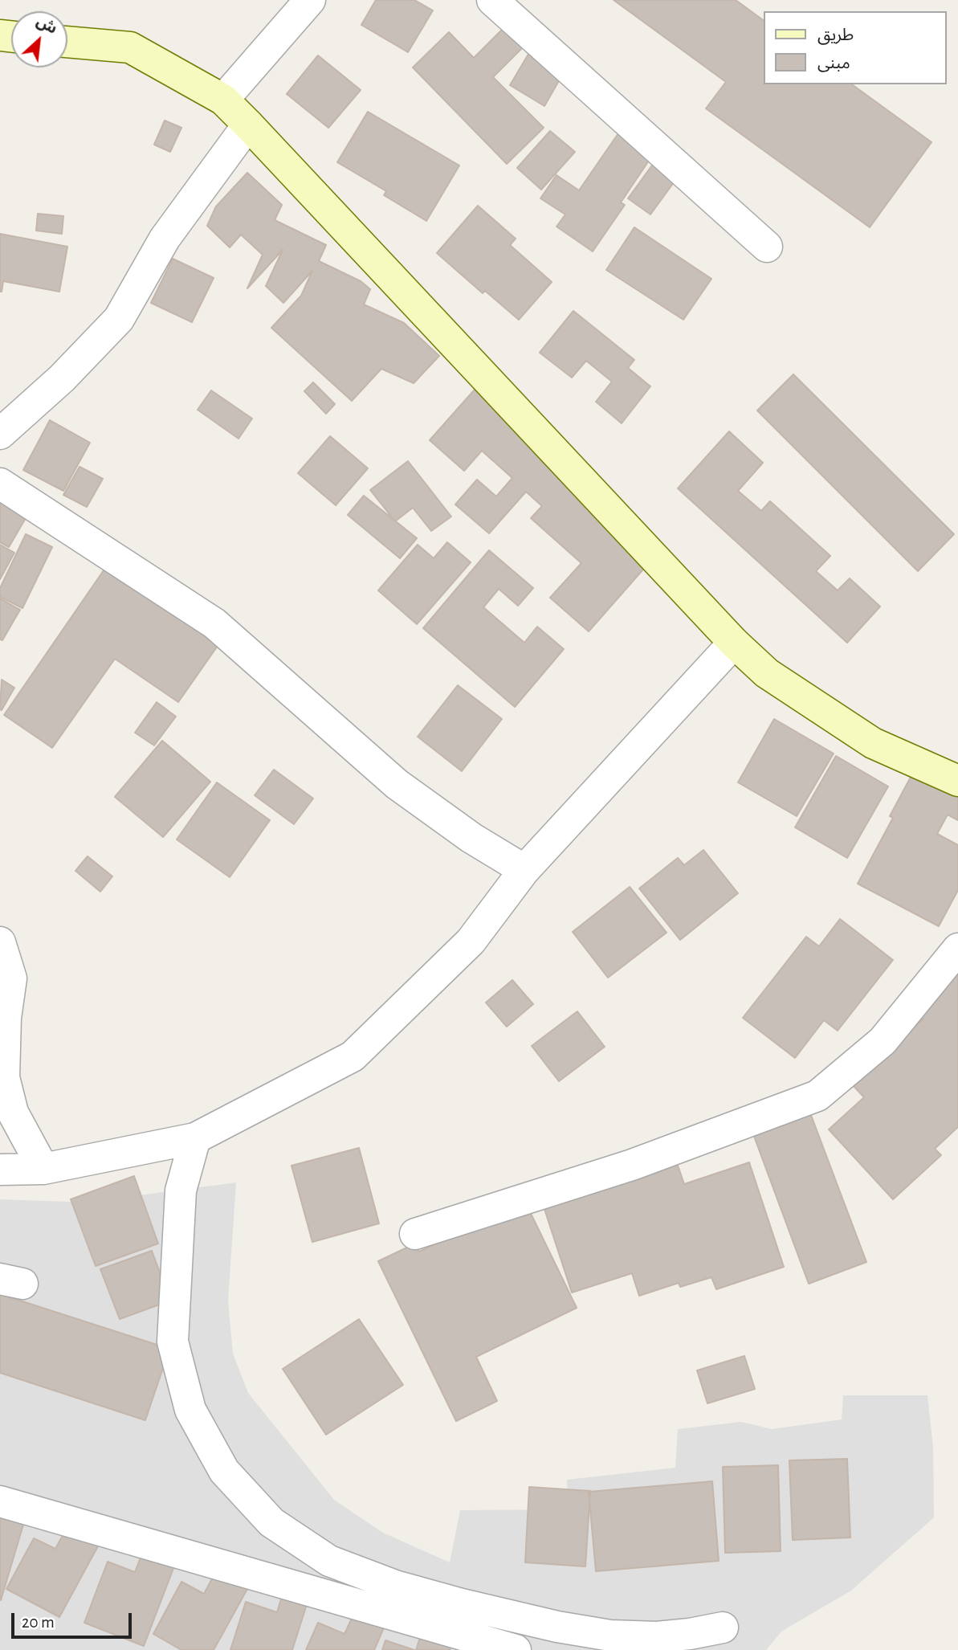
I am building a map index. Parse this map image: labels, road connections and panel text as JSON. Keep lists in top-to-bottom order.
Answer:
{
  "legend": ["طريق", "مبنى"],
  "scale_bar": "20 m",
  "north": "top right"
}
